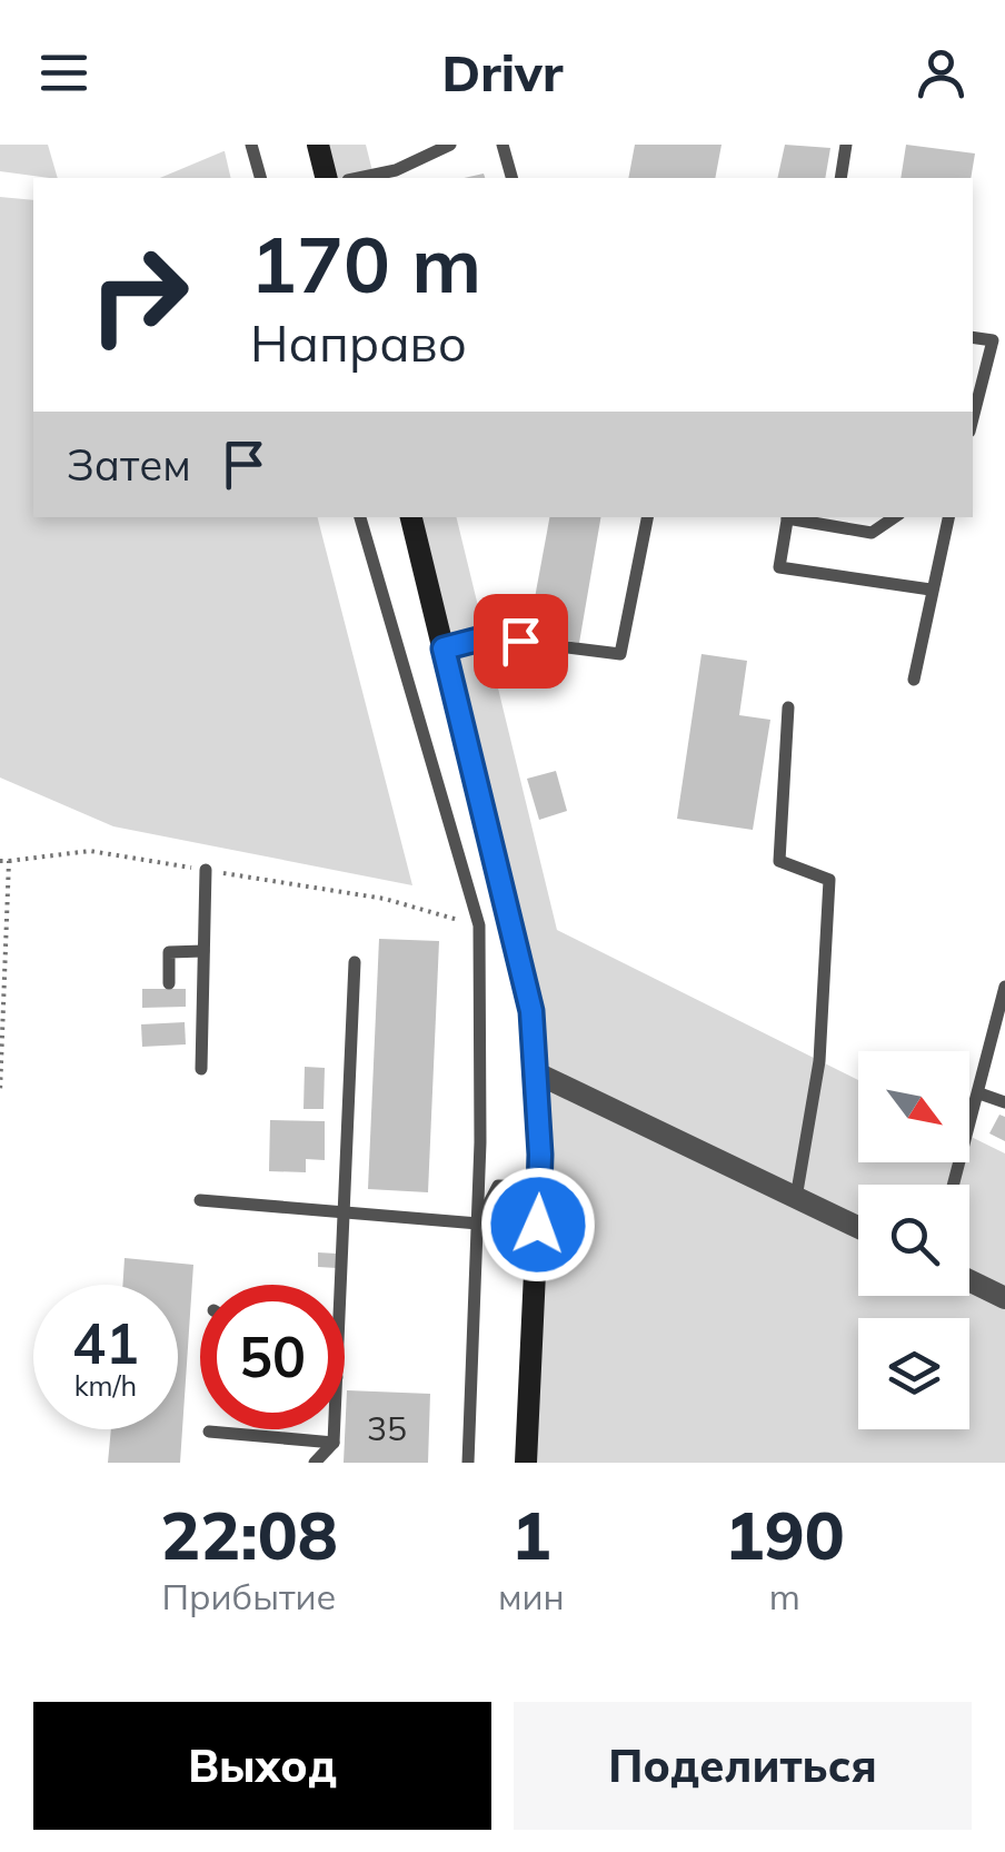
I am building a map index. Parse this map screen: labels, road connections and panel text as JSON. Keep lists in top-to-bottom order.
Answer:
{
  "house_numbers": ["35"],
  "north": "bottom right",
  "page": {
    "header": "Drivr",
    "turn": ["170 m", "Направо"],
    "then": "Затем",
    "speed": "41 km/h",
    "limit": "50",
    "eta": [
      "22:08",
      "Прибытие",
      "1",
      "мин",
      "190",
      "m"
    ],
    "buttons": ["Выход", "Поделиться"]
  }
}
